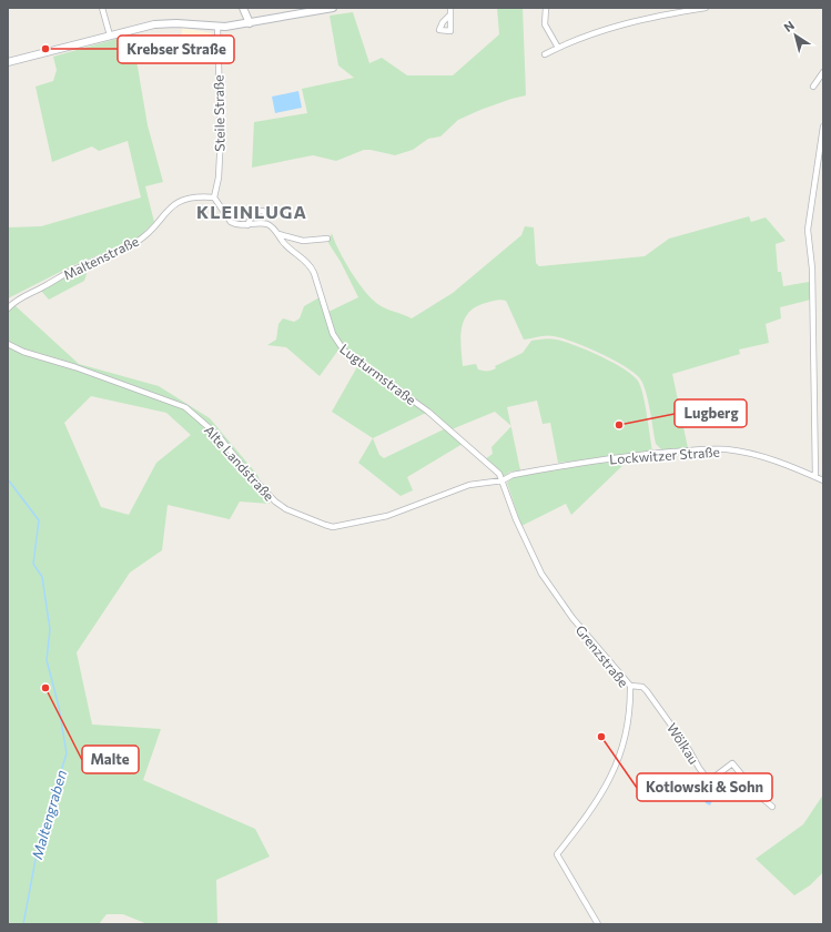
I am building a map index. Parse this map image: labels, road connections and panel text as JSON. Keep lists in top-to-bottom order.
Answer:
{
  "streets": {
    "street": [
      "Steile Straße",
      "Maltenstraße",
      "Lugturmstraße",
      "Lockwitzer Straße",
      "Alte Landstraße",
      "Grenzstraße",
      "Wölkau"
    ]
  },
  "crossings": [
    ["Steile Straße", "Maltenstraße"],
    ["Lugturmstraße", "Lockwitzer Straße"],
    ["Lugturmstraße", "Alte Landstraße"],
    ["Lugturmstraße", "Grenzstraße"],
    ["Lockwitzer Straße", "Alte Landstraße"],
    ["Lockwitzer Straße", "Grenzstraße"],
    ["Alte Landstraße", "Grenzstraße"],
    ["Grenzstraße", "Wölkau"]
  ],
  "districts": ["KLEINLUGA"],
  "water": ["Maltengraben"],
  "places": [
    "Krebser Straße",
    "Lugberg",
    "Malte",
    "Kotlowski & Sohn"
  ],
  "north": "top left"
}
